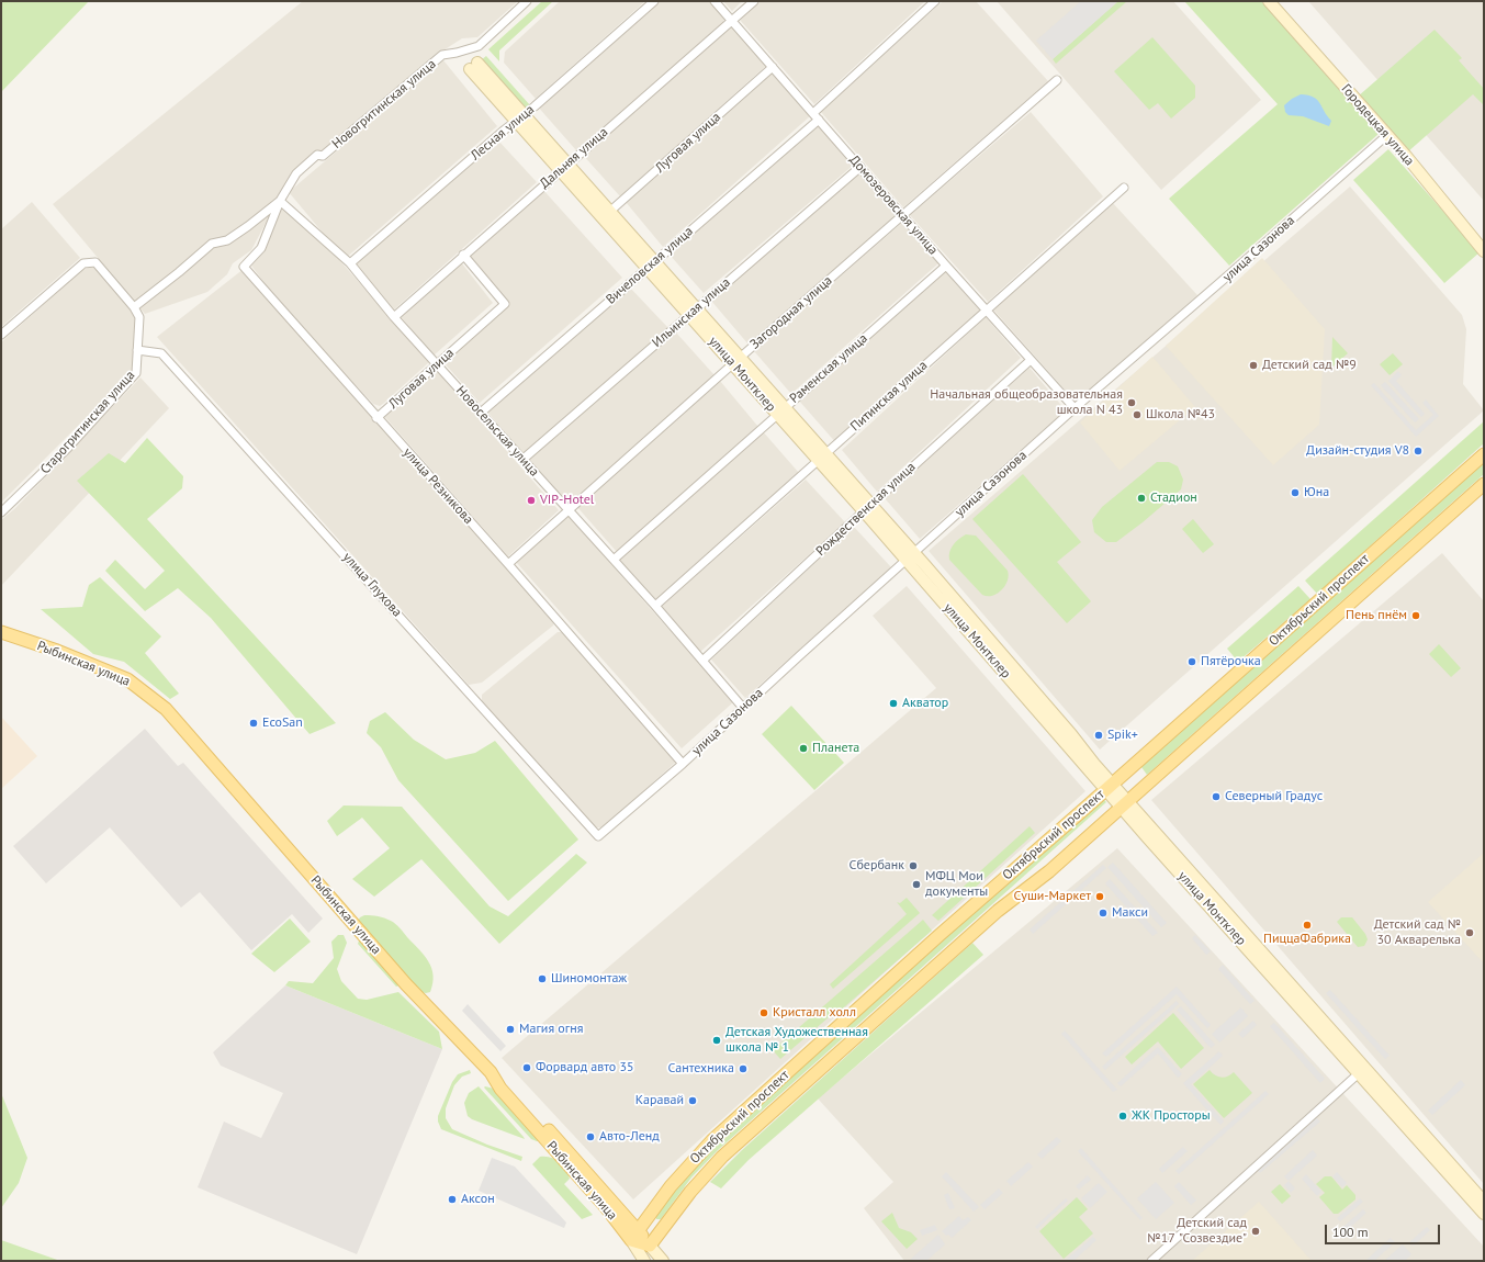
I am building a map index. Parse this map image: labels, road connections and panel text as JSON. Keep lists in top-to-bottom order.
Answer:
{
  "streets": {
    "main road": ["Октябрьский проспект", "Рыбинская улица"],
    "street": [
      "Новогритинская улица",
      "Городецкая улица",
      "Лесная улица",
      "Луговая улица",
      "Дальняя улица",
      "Домозеровская улица",
      "улица Сазонова",
      "Вичеловская улица",
      "Ильинская улица",
      "Загородная улица",
      "Раменская улица",
      "улица Монтклер",
      "Питинская улица",
      "Старогритинская улица",
      "Новосельская улица",
      "улица Резникова",
      "Рождественская улица",
      "улица Глухова"
    ]
  },
  "crossings": [
    ["Новогритинская улица", "Старогритинская улица"],
    ["Новогритинская улица", "Новосельская улица"],
    ["Новогритинская улица", "улица Резникова"],
    ["Городецкая улица", "улица Сазонова"],
    ["Лесная улица", "улица Монтклер"],
    ["Лесная улица", "Новосельская улица"],
    ["Луговая улица", "Дальняя улица"],
    ["Луговая улица", "Домозеровская улица"],
    ["Луговая улица", "улица Монтклер"],
    ["Луговая улица", "Новосельская улица"],
    ["Луговая улица", "улица Резникова"],
    ["Дальняя улица", "Домозеровская улица"],
    ["Дальняя улица", "улица Монтклер"],
    ["Дальняя улица", "Новосельская улица"],
    ["Домозеровская улица", "улица Сазонова"],
    ["Домозеровская улица", "Вичеловская улица"],
    ["Домозеровская улица", "Ильинская улица"],
    ["Домозеровская улица", "Загородная улица"],
    ["Домозеровская улица", "Раменская улица"],
    ["Домозеровская улица", "Питинская улица"],
    ["Домозеровская улица", "Рождественская улица"],
    ["улица Сазонова", "улица Монтклер"],
    ["улица Сазонова", "Новосельская улица"],
    ["улица Сазонова", "улица Резникова"],
    ["улица Сазонова", "улица Глухова"],
    ["Вичеловская улица", "улица Монтклер"],
    ["Вичеловская улица", "Новосельская улица"],
    ["Ильинская улица", "улица Монтклер"],
    ["Ильинская улица", "Новосельская улица"],
    ["Загородная улица", "улица Монтклер"],
    ["Загородная улица", "Новосельская улица"],
    ["Загородная улица", "улица Резникова"],
    ["Раменская улица", "улица Монтклер"],
    ["Раменская улица", "Новосельская улица"],
    ["улица Монтклер", "Питинская улица"],
    ["улица Монтклер", "Рождественская улица"],
    ["улица Монтклер", "Октябрьский проспект"],
    ["Питинская улица", "Новосельская улица"],
    ["Старогритинская улица", "улица Глухова"],
    ["Новосельская улица", "улица Резникова"],
    ["Новосельская улица", "Рождественская улица"],
    ["Октябрьский проспект", "Рыбинская улица"]
  ],
  "places": [
    "Детский сад №9",
    "Начальная общеобразовательная школа N 43",
    "Школа №43",
    "Дизайн-студия V8",
    "Юна",
    "Стадион",
    "VIP-Hotel",
    "Пень пнём",
    "Пятёрочка",
    "Акватор",
    "EcoSan",
    "Spik+",
    "Планета",
    "Северный Градус",
    "Сбербанк",
    "МФЦ Мои документы",
    "Суши-Маркет",
    "Макси",
    "ПиццаФабрика",
    "Детский сад № 30 Акварелька",
    "Шиномонтаж",
    "Кристалл холл",
    "Магия огня",
    "Детская Художественная школа № 1",
    "Форвард авто 35",
    "Сантехника",
    "Каравай",
    "ЖК Просторы",
    "Авто-Ленд",
    "Аксон",
    "Детский сад №17 \"Созвездие\""
  ],
  "scale_bar": "100 m"
}
